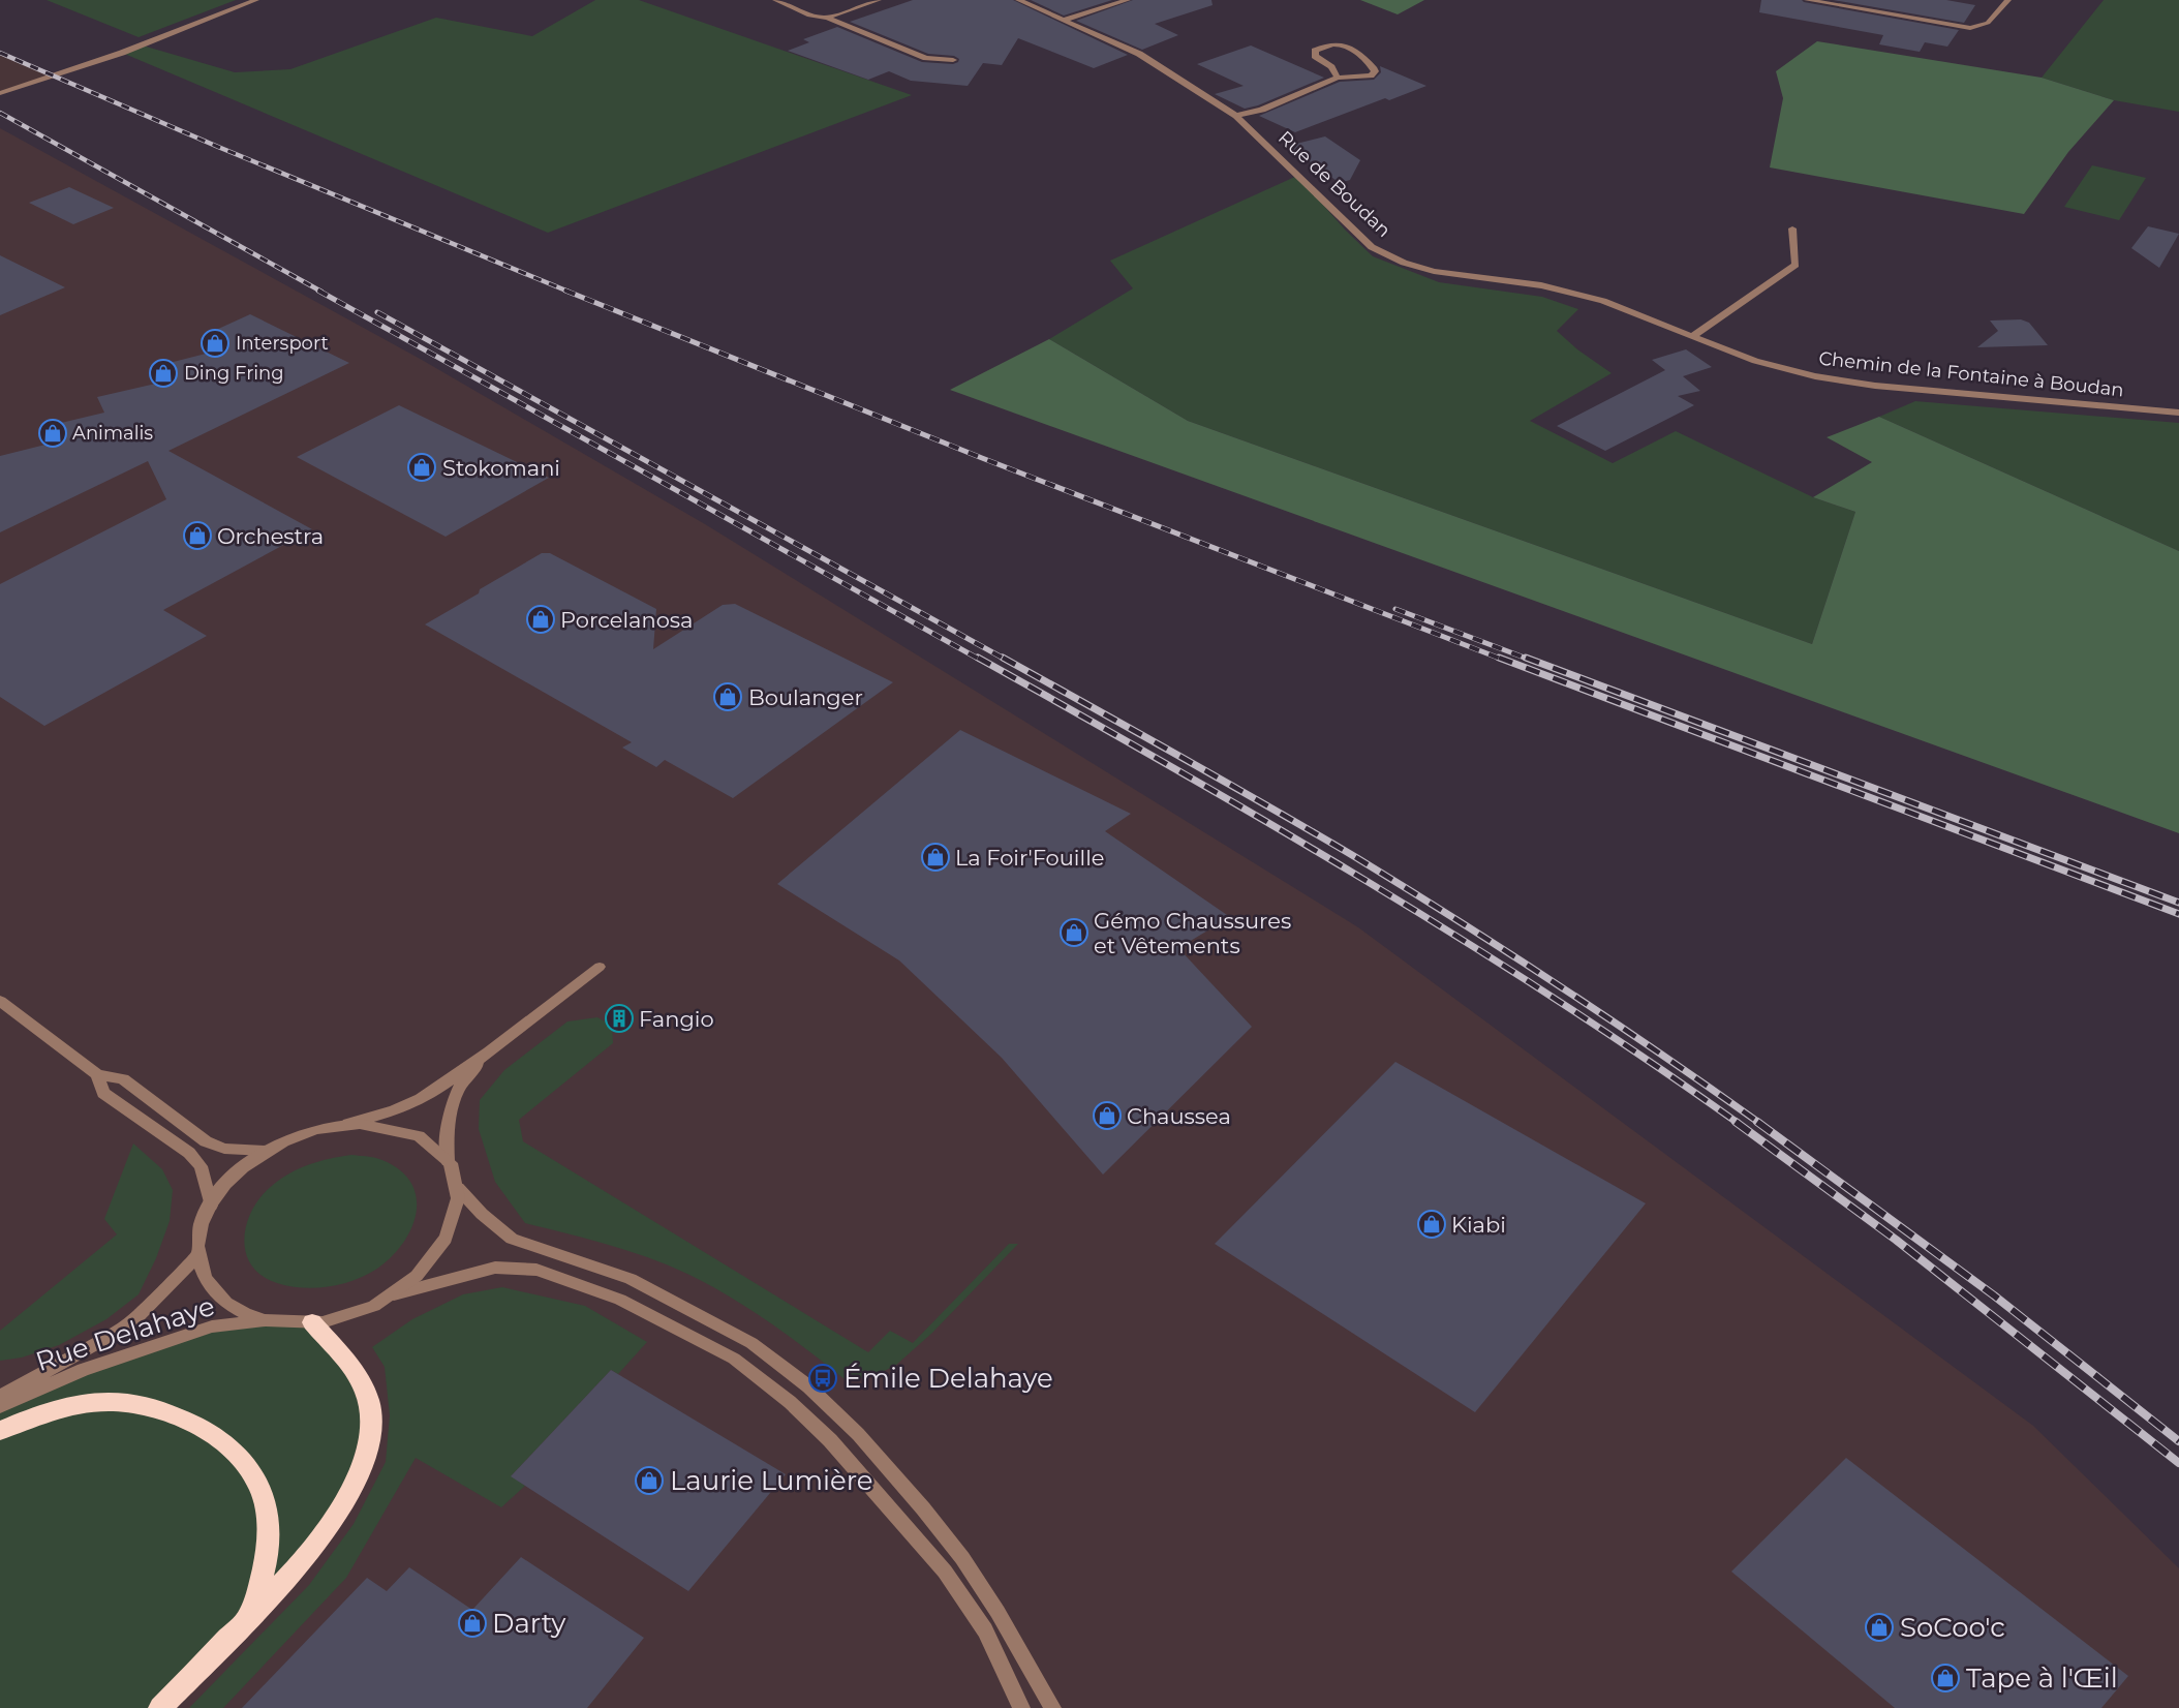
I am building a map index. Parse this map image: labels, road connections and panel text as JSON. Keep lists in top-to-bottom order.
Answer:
{
  "streets": {
    "street": ["Rue de Boudan", "Chemin de la Fontaine à Boudan", "Rue Delahaye"]
  },
  "crossings": [
    ["Rue de Boudan", "Chemin de la Fontaine à Boudan"]
  ],
  "places": {
    "shop": [
      "Intersport",
      "Ding Fring",
      "Animalis",
      "Stokomani",
      "Orchestra",
      "Porcelanosa",
      "Boulanger",
      "La Foir'Fouille",
      "Gémo Chaussures et Vêtements",
      "Chaussea",
      "Kiabi",
      "Laurie Lumière",
      "Darty",
      "SoCoo'c",
      "Tape à l'Œil"
    ],
    "building": ["Fangio"],
    "bus stop": ["Émile Delahaye"]
  }
}
